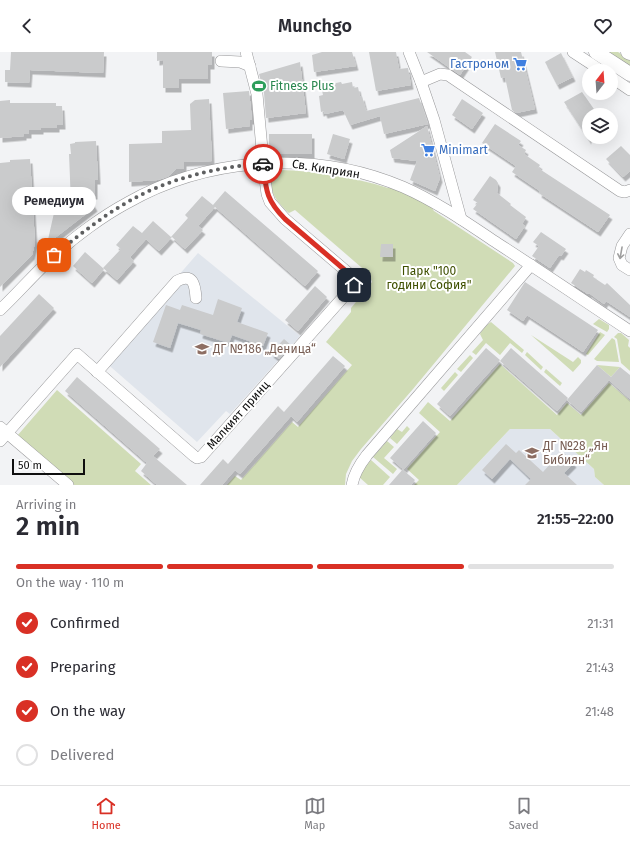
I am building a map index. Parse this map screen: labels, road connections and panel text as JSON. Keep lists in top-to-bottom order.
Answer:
{
  "streets": {
    "street": ["Св. Киприян", "Малкият принц"]
  },
  "crossings": [
    ["Св. Киприян", "Малкият принц"]
  ],
  "parks": ["Парк \"100 години София\""],
  "places": {
    "supermarket": ["Гастроном", "Minimart"],
    "sports": ["Fitness Plus"],
    "other": ["Ремедиум"],
    "school or university": ["ДГ №186 „Деница“", "ДГ №28 „Ян Бибиян“"]
  },
  "scale_bar": "50 m",
  "north": "top",
  "page": {
    "header": "Munchgo",
    "bubble": "Ремедиум",
    "scale": "50 m",
    "heading": ["2 min", "Arriving in", "21:55–22:00"],
    "bar": "On the way · 110 m",
    "list": [
      ["Confirmed", "21:31"],
      ["Preparing", "21:43"],
      ["On the way", "21:48"],
      "Delivered"
    ],
    "tabs": ["Home", "Map", "Saved"]
  }
}
